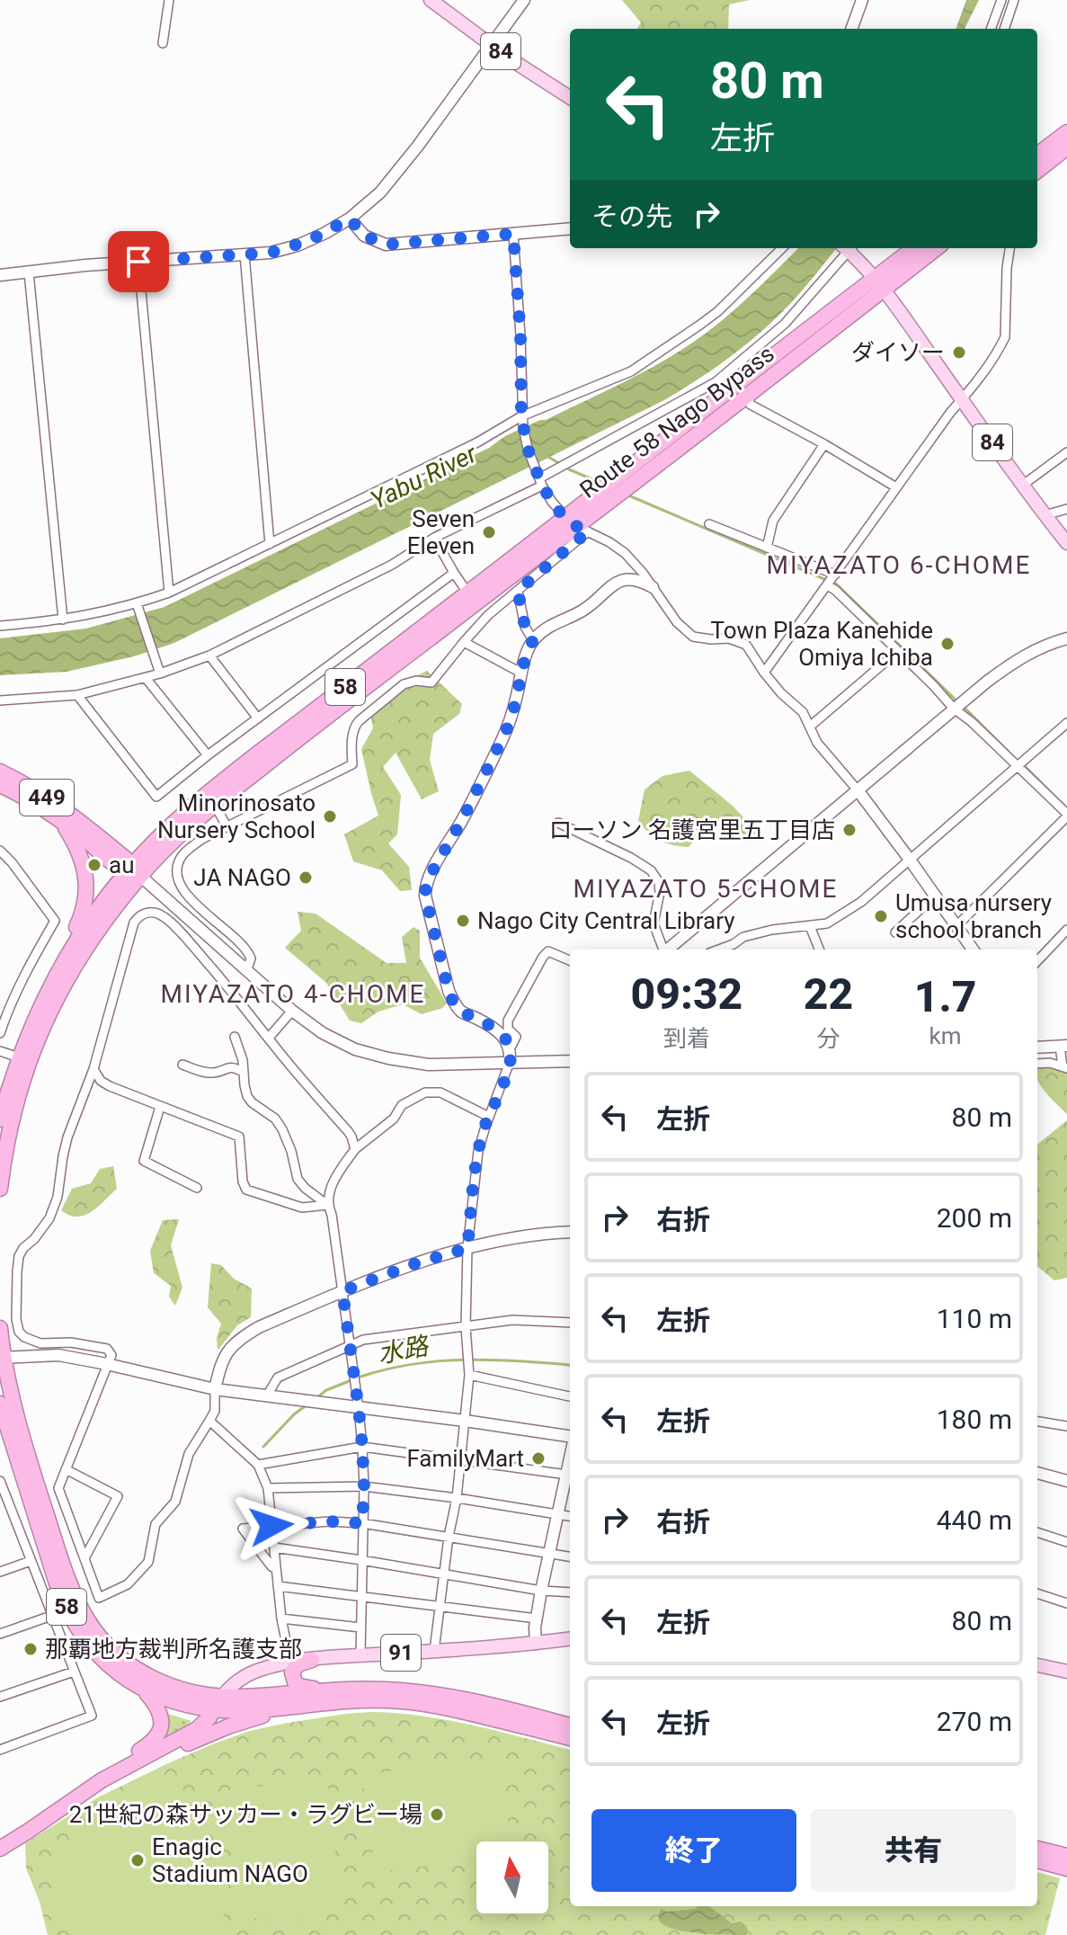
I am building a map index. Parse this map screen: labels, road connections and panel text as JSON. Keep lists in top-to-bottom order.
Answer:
{
  "streets": {
    "highway": ["Route 58 Nago Bypass", "58", "449"],
    "main road": ["84", "91"]
  },
  "crossings": [
    ["84", "Route 58 Nago Bypass"],
    ["Route 58 Nago Bypass", "449"],
    ["58", "91"]
  ],
  "districts": ["MIYAZATO 6-CHOME", "MIYAZATO 5-CHOME", "MIYAZATO 4-CHOME"],
  "water": ["Yabu River", "水路"],
  "places": [
    "ダイソー",
    "Seven Eleven",
    "Town Plaza Kanehide Omiya Ichiba",
    "Minorinosato Nursery School",
    "ローソン 名護宮里五丁目店",
    "au",
    "JA NAGO",
    "Umusa nursery school branch",
    "Nago City Central Library",
    "FamilyMart",
    "那覇地方裁判所名護支部",
    "21世紀の森サッカー・ラグビー場",
    "Enagic Stadium NAGO"
  ],
  "north": "top",
  "page": {
    "turn": ["80 m", "左折"],
    "then": "その先",
    "eta": [
      "09:32",
      "到着",
      "22",
      "分",
      "1.7",
      "km"
    ],
    "list": [
      {
        "name": "左折",
        "value": "80 m"
      },
      {
        "name": "右折",
        "value": "200 m"
      },
      {
        "name": "左折",
        "value": "110 m"
      },
      {
        "name": "左折",
        "value": "180 m"
      },
      {
        "name": "右折",
        "value": "440 m"
      },
      {
        "name": "左折",
        "value": "80 m"
      },
      {
        "name": "左折",
        "value": "270 m"
      }
    ],
    "buttons": ["終了", "共有"]
  }
}
